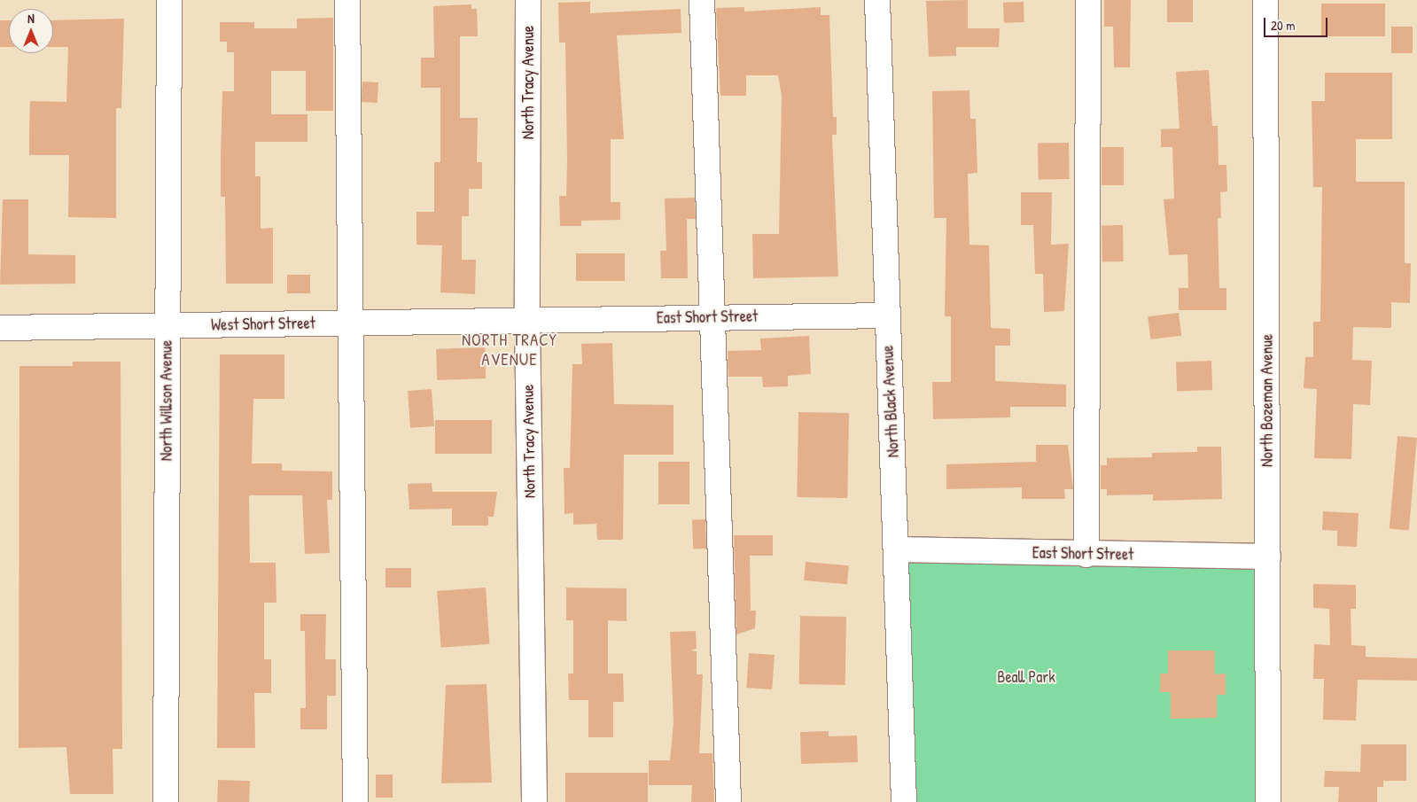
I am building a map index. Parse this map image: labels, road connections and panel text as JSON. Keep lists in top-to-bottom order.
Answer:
{
  "streets": {
    "street": [
      "North Tracy Avenue",
      "East Short Street",
      "West Short Street",
      "North Willson Avenue",
      "North Bozeman Avenue",
      "North Black Avenue"
    ]
  },
  "crossings": [
    ["North Tracy Avenue", "East Short Street"],
    ["North Tracy Avenue", "West Short Street"],
    ["East Short Street", "West Short Street"],
    ["East Short Street", "North Bozeman Avenue"],
    ["East Short Street", "North Black Avenue"],
    ["West Short Street", "North Willson Avenue"]
  ],
  "districts": ["NORTH TRACY AVENUE"],
  "parks": ["Beall Park"],
  "scale_bar": "20 m",
  "north": "top"
}
